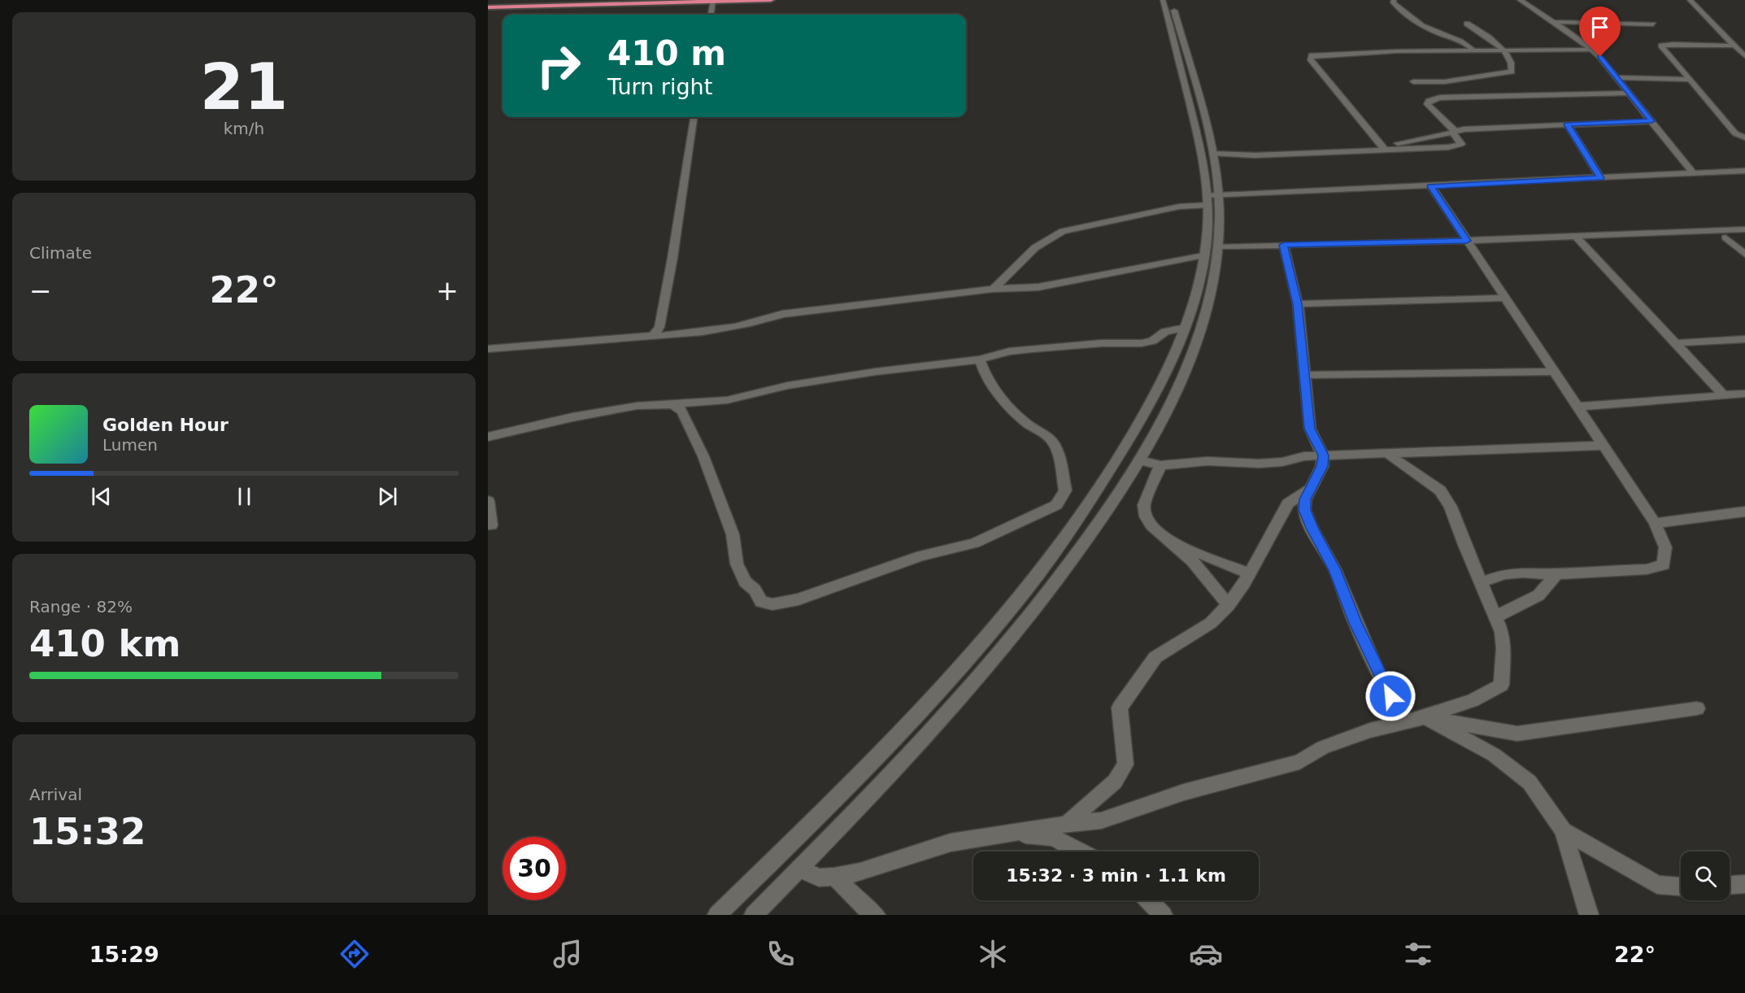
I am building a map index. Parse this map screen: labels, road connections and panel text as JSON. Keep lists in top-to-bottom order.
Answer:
{
  "page": {
    "tile": [
      ["21", "km/h"],
      "Climate",
      ["Range · 82%", "410 km"],
      ["Arrival", "15:32"]
    ],
    "turn": ["410 m", "Turn right"],
    "heat": ["−", "22°", "+"],
    "song": ["Golden Hour", "Lumen"],
    "limit": "30",
    "trip": "15:32 · 3 min · 1.1 km",
    "tabs": ["15:29", "22°"]
  }
}
